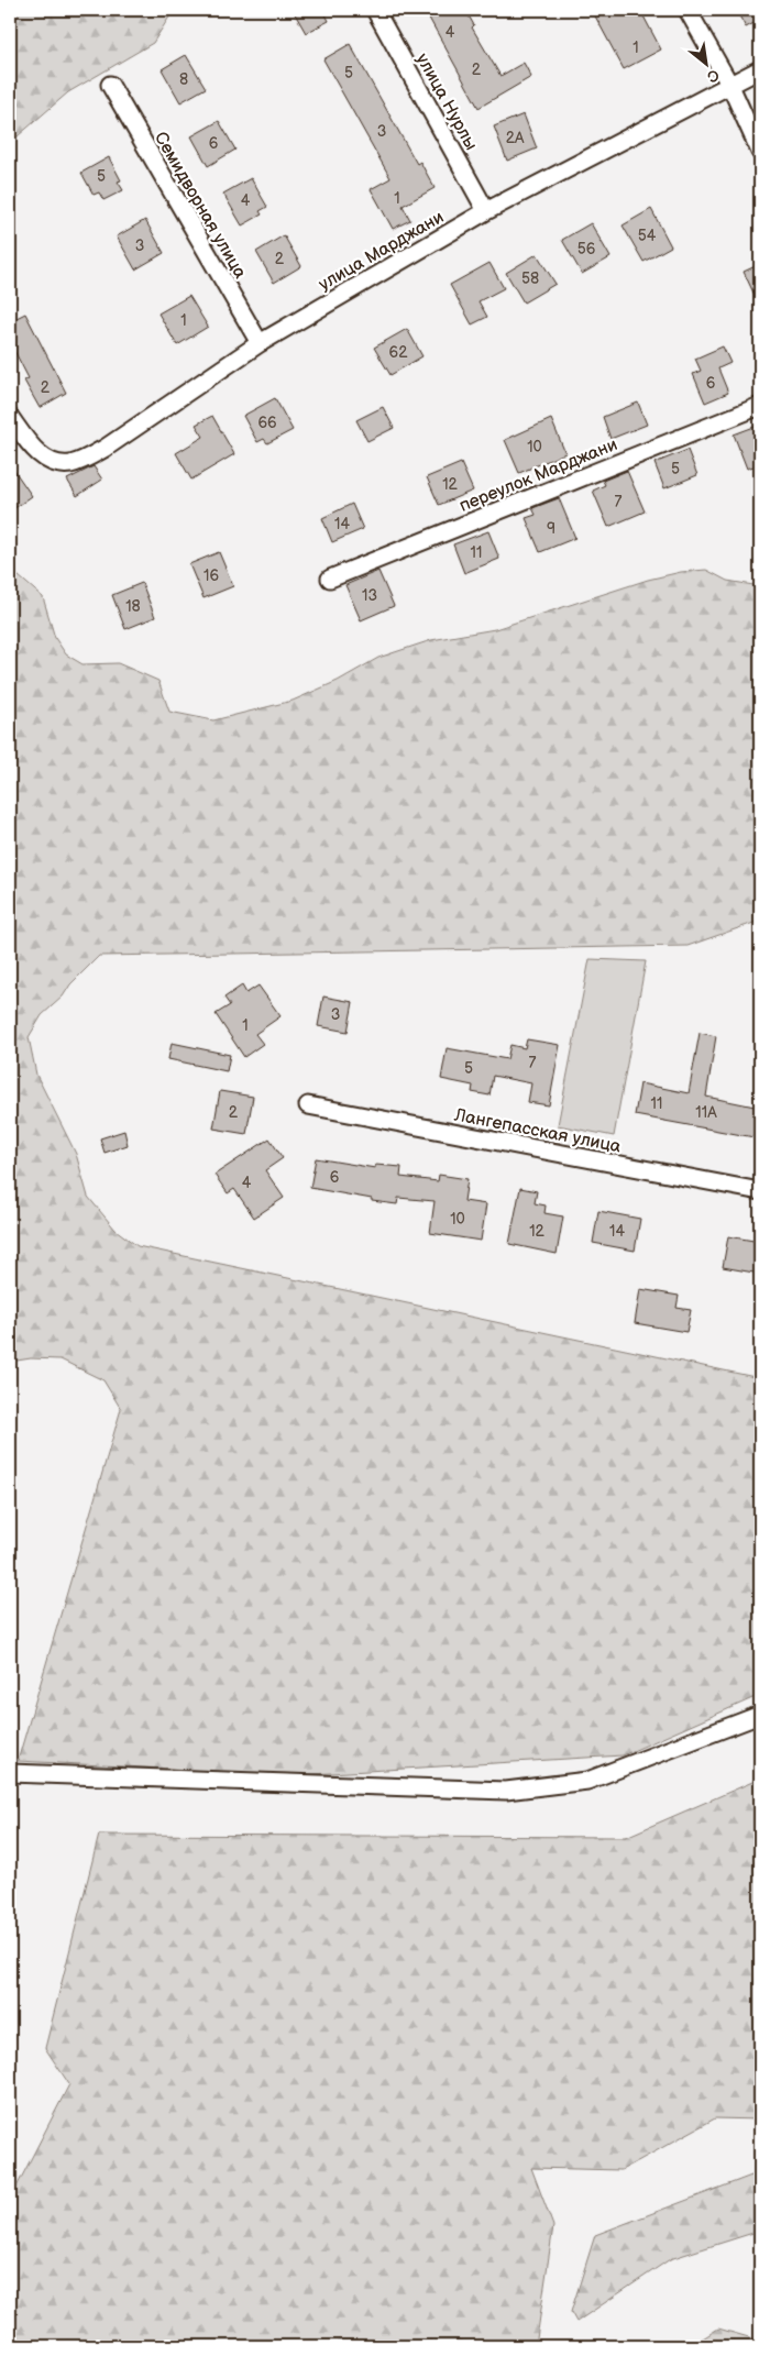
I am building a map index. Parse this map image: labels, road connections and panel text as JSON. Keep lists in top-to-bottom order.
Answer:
{
  "streets": {
    "street": [
      "улица Нурлы",
      "Семидворная улица",
      "улица Марджани",
      "переулок Марджани",
      "Лангепасская улица"
    ]
  },
  "crossings": [
    ["улица Нурлы", "улица Марджани"],
    ["Семидворная улица", "улица Марджани"]
  ],
  "house_numbers": [
    "4",
    "1",
    "2",
    "5",
    "8",
    "3",
    "2А",
    "6",
    "5",
    "1",
    "4",
    "54",
    "3",
    "56",
    "2",
    "58",
    "1",
    "62",
    "6",
    "2",
    "66",
    "10",
    "5",
    "12",
    "7",
    "14",
    "9",
    "11",
    "16",
    "13",
    "18",
    "3",
    "1",
    "7",
    "5",
    "11",
    "2",
    "11А",
    "6",
    "4",
    "10",
    "12",
    "14"
  ],
  "north": "bottom right"
}
